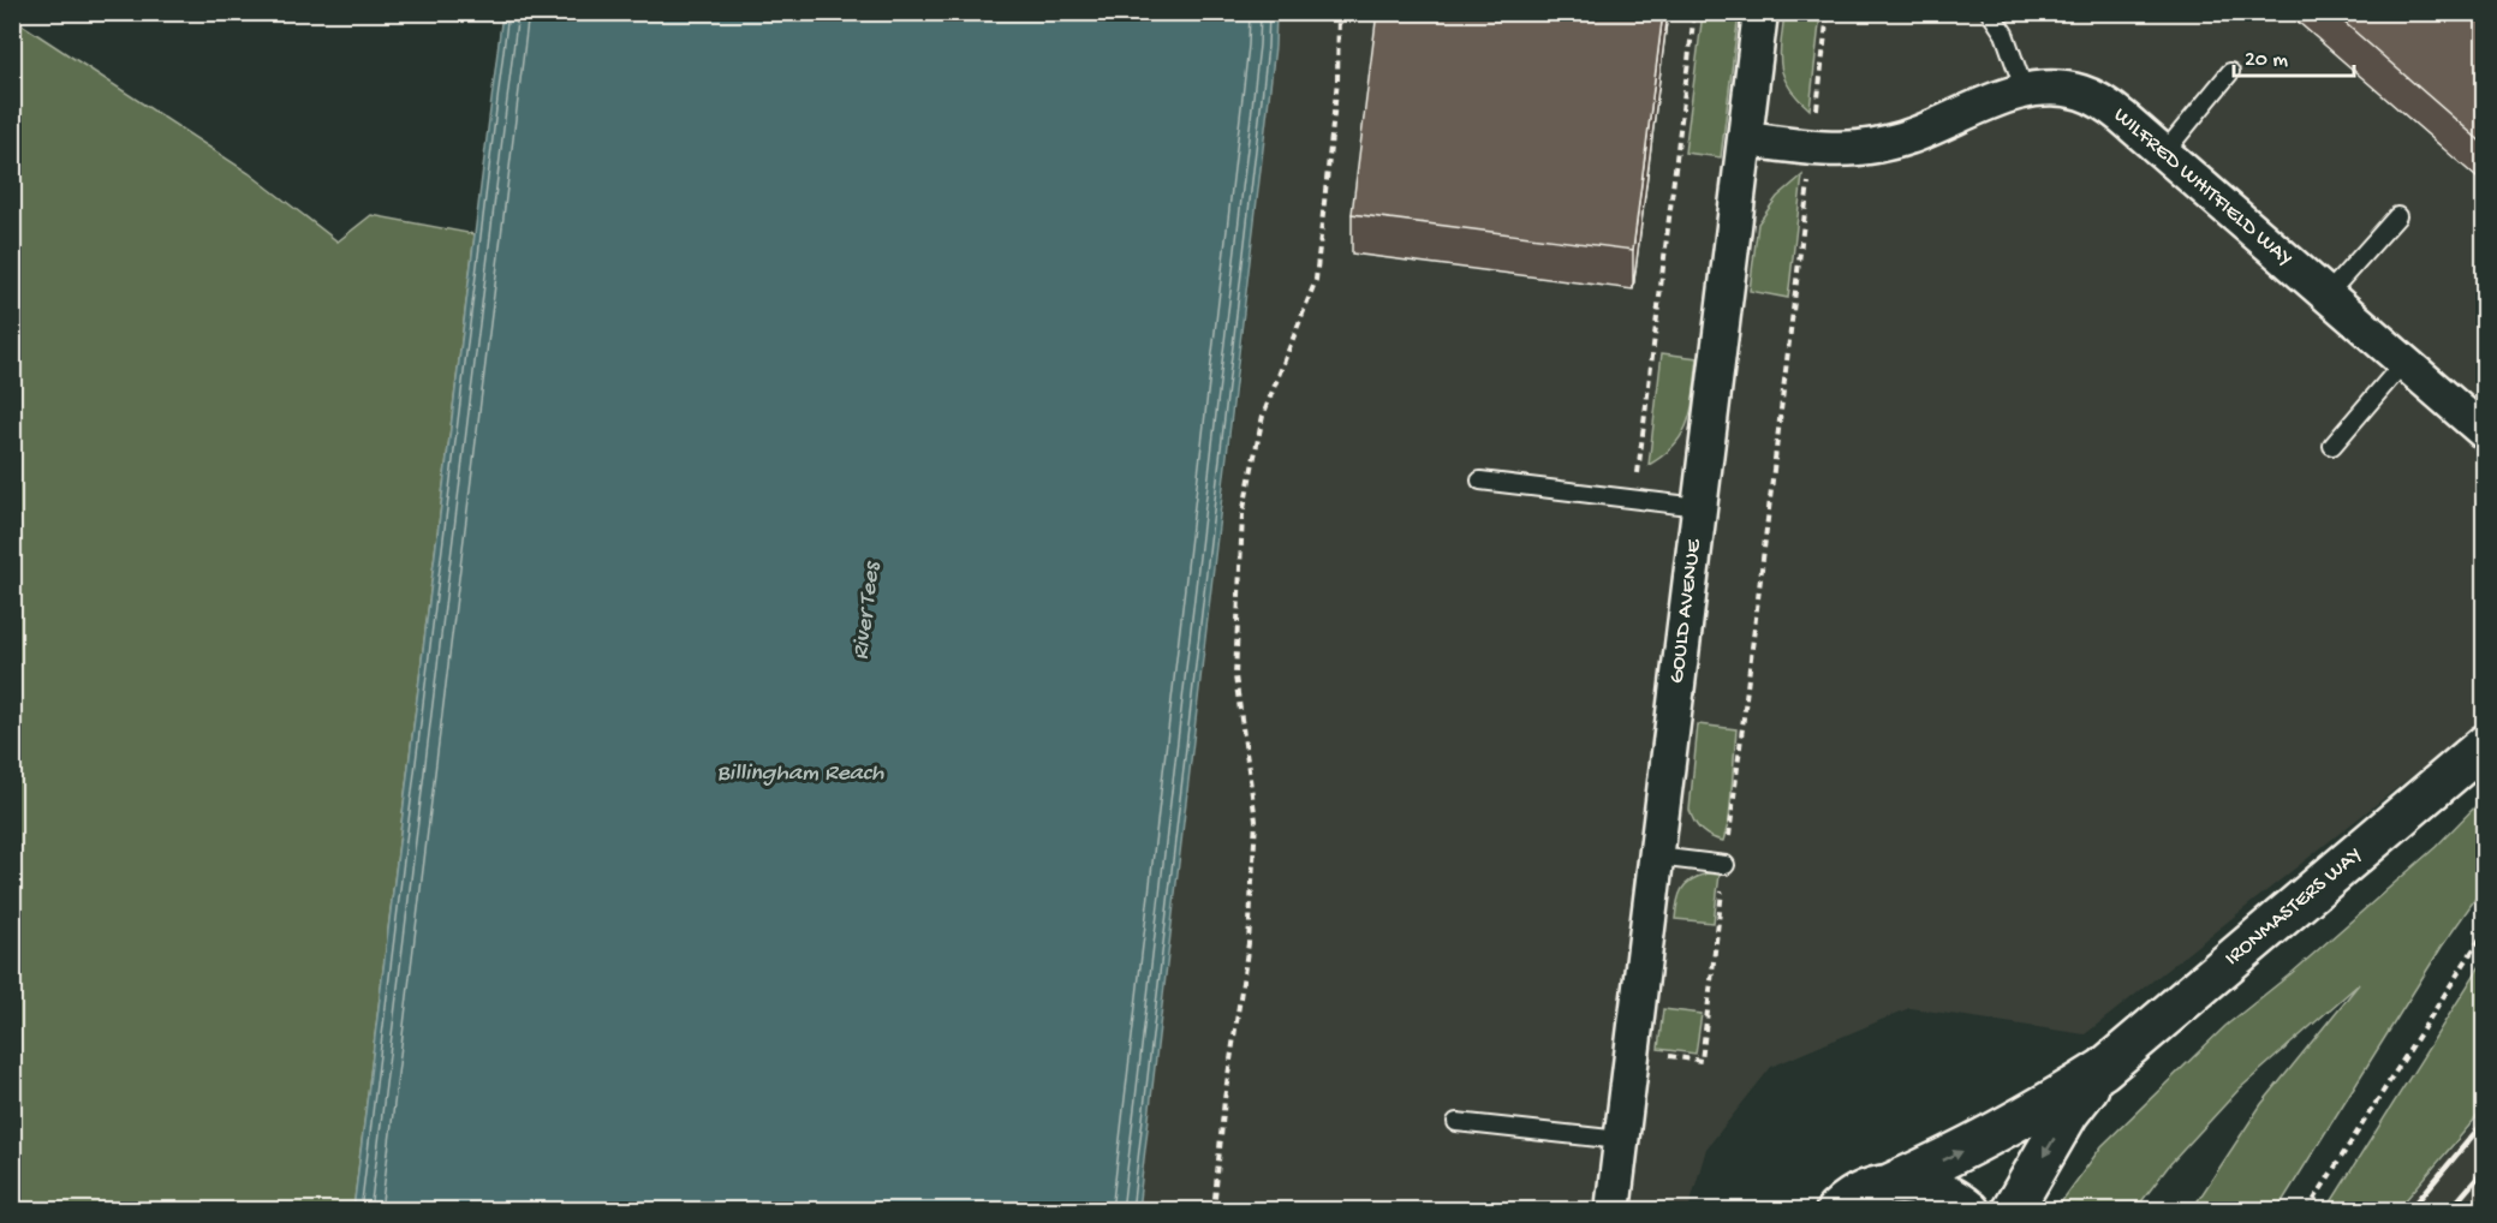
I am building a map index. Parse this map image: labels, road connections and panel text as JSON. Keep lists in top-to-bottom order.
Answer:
{
  "streets": {
    "street": ["WILFRED WHITFIELD WAY", "GOULD AVENUE", "IRONMASTERS WAY"]
  },
  "crossings": [
    ["WILFRED WHITFIELD WAY", "GOULD AVENUE"]
  ],
  "water": ["River Tees", "Billingham Reach"],
  "scale_bar": "20 m"
}
